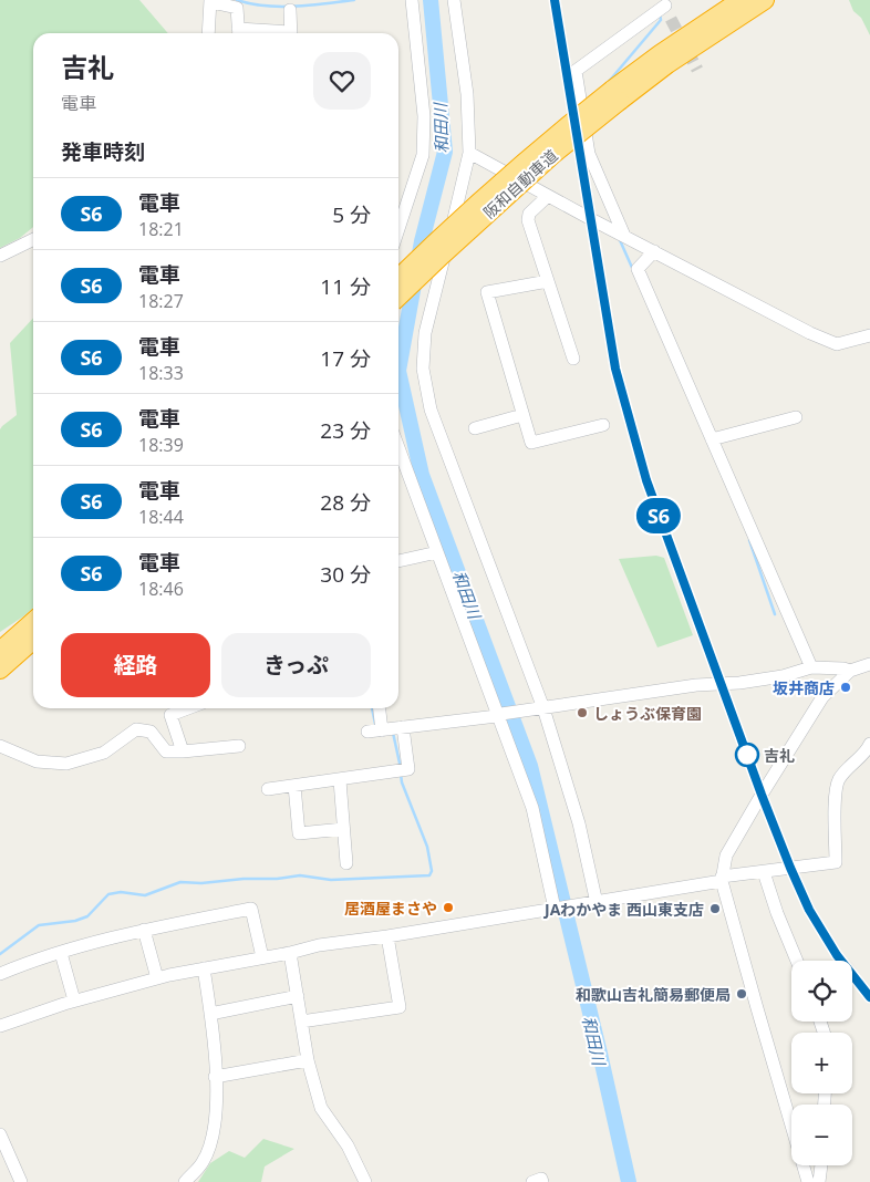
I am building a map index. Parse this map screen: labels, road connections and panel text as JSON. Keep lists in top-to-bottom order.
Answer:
{
  "streets": {
    "highway": ["阪和自動車道"]
  },
  "water": ["和田川"],
  "places": [
    "坂井商店",
    "しょうぶ保育園",
    "吉礼",
    "居酒屋まさや",
    "JAわかやま 西山東支店",
    "和歌山吉礼簡易郵便局"
  ],
  "page": {
    "on_map": "S6",
    "heading": [
      ["吉礼", "電車"],
      "発車時刻"
    ],
    "list": [
      {
        "mark": "S6",
        "name": "電車",
        "note": "18:21",
        "value": "5 分"
      },
      {
        "mark": "S6",
        "name": "電車",
        "note": "18:27",
        "value": "11 分"
      },
      {
        "mark": "S6",
        "name": "電車",
        "note": "18:33",
        "value": "17 分"
      },
      {
        "mark": "S6",
        "name": "電車",
        "note": "18:39",
        "value": "23 分"
      },
      {
        "mark": "S6",
        "name": "電車",
        "note": "18:44",
        "value": "28 分"
      },
      {
        "mark": "S6",
        "name": "電車",
        "note": "18:46",
        "value": "30 分"
      }
    ],
    "buttons": ["経路", "きっぷ"],
    "map_buttons": ["+", "−"]
  }
}
